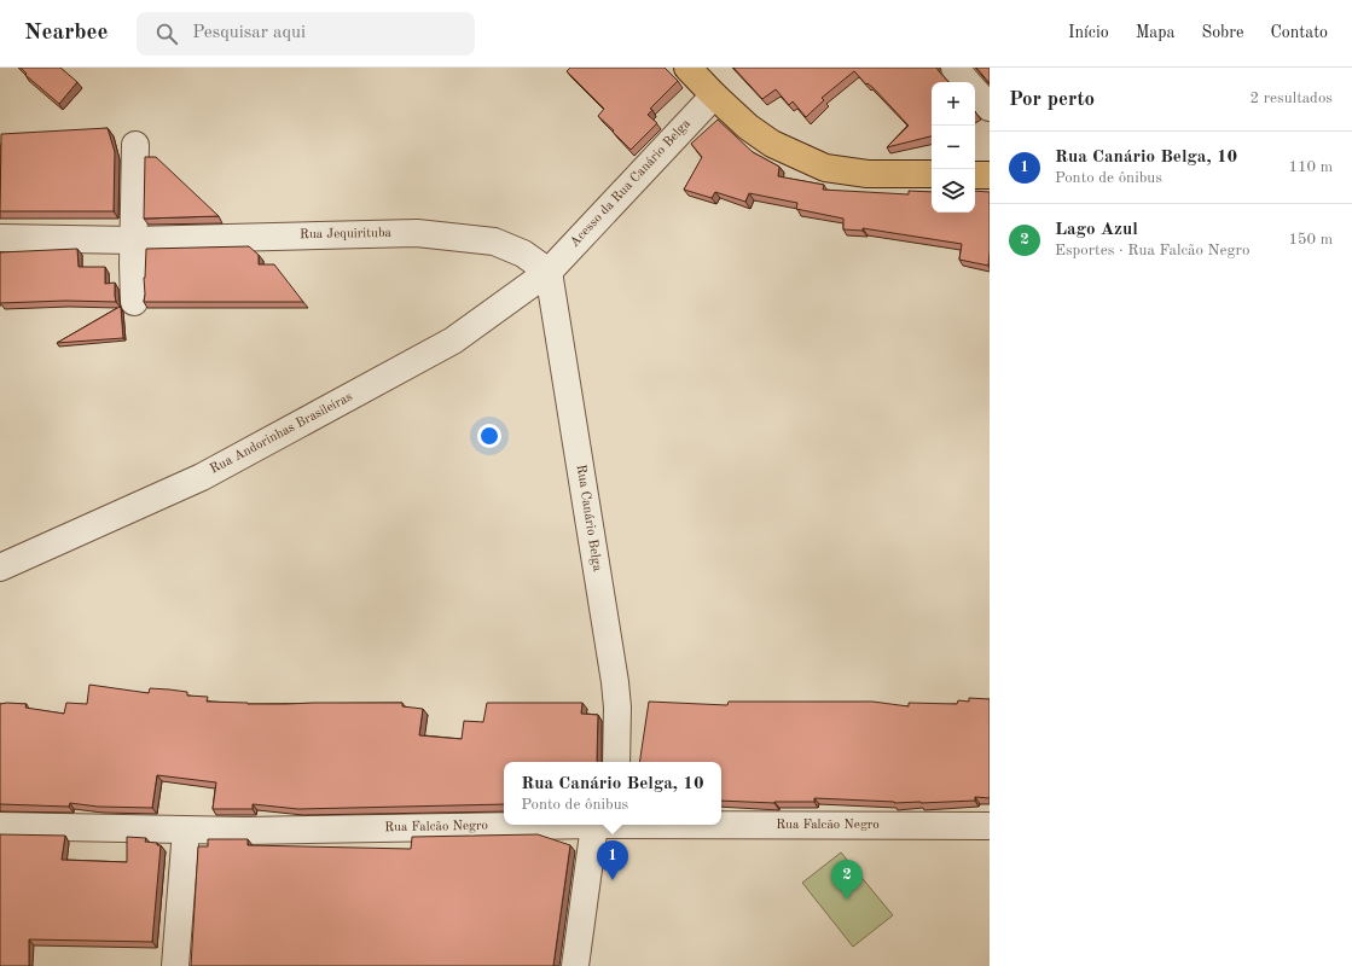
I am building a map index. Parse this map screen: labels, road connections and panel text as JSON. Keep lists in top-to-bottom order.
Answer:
{
  "streets": {
    "street": [
      "Acesso da Rua Canário Belga",
      "Rua Jequirituba",
      "Rua Andorinhas Brasileiras",
      "Rua Canário Belga",
      "Rua Falcão Negro"
    ]
  },
  "crossings": [
    ["Acesso da Rua Canário Belga", "Rua Jequirituba"],
    ["Acesso da Rua Canário Belga", "Rua Andorinhas Brasileiras"],
    ["Acesso da Rua Canário Belga", "Rua Canário Belga"],
    ["Rua Jequirituba", "Rua Andorinhas Brasileiras"],
    ["Rua Jequirituba", "Rua Canário Belga"],
    ["Rua Andorinhas Brasileiras", "Rua Canário Belga"]
  ],
  "page": {
    "header": "Nearbee",
    "search": "Pesquisar aqui",
    "nav": [
      "Início",
      "Mapa",
      "Sobre",
      "Contato"
    ],
    "heading": ["Por perto", "2 resultados"],
    "map_buttons": ["+", "−"],
    "list": [
      {
        "mark": "1",
        "name": "Rua Canário Belga, 10",
        "note": "Ponto de ônibus",
        "value": "110 m"
      },
      {
        "mark": "2",
        "name": "Lago Azul",
        "note": "Esportes · Rua Falcão Negro",
        "value": "150 m"
      }
    ],
    "popup": ["Rua Canário Belga, 10", "Ponto de ônibus"],
    "pins": ["1", "2"]
  }
}
